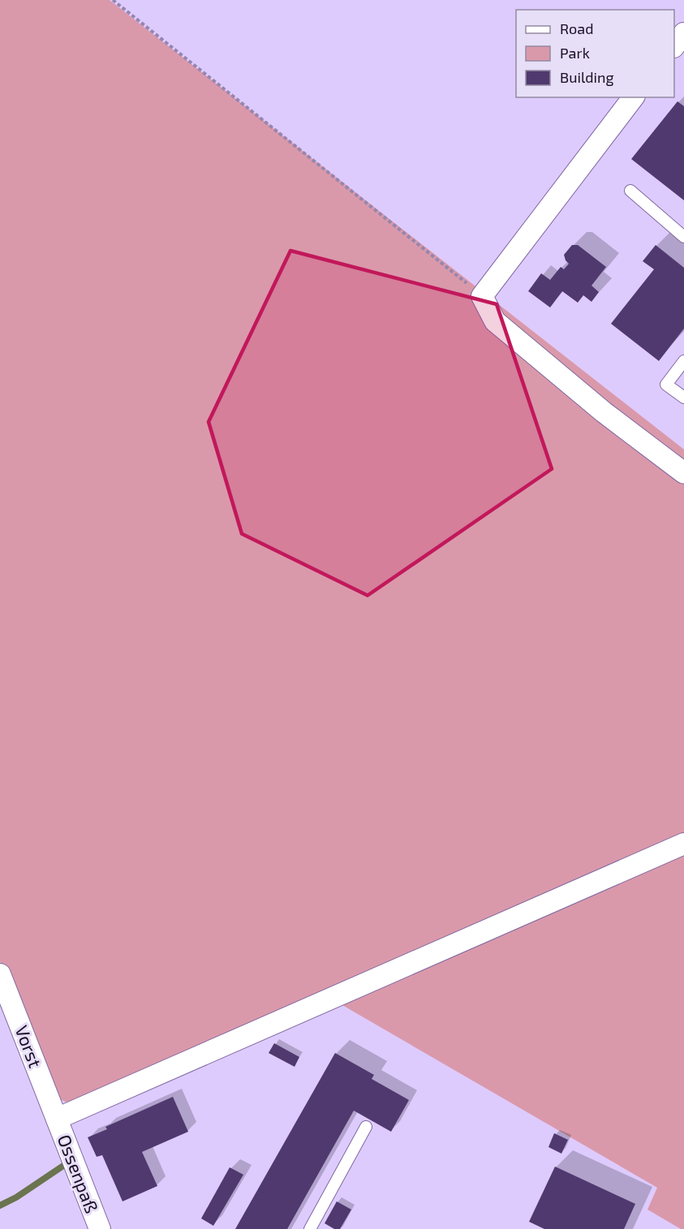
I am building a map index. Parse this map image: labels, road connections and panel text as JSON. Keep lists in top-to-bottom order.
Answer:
{
  "streets": {
    "street": ["Vorst", "Ossenpaß"]
  },
  "crossings": [
    ["Vorst", "Ossenpaß"]
  ],
  "legend": ["Road", "Park", "Building"]
}
